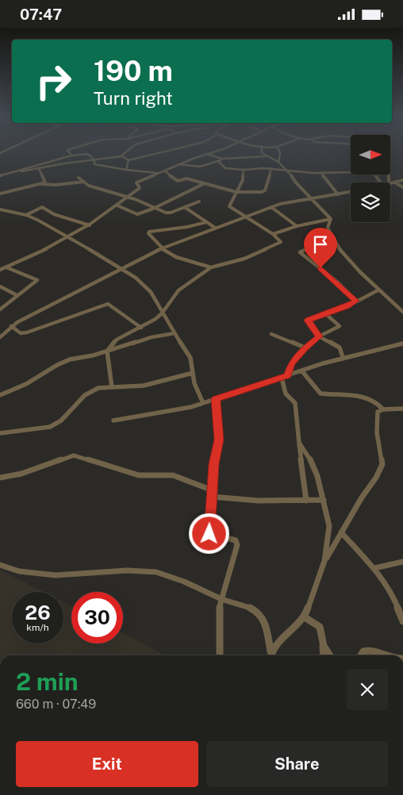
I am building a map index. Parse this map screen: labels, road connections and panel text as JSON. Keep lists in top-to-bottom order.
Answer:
{
  "north": "right",
  "page": {
    "status": "07:47",
    "turn": ["190 m", "Turn right"],
    "speed": "26 km/h",
    "limit": "30",
    "heading": ["2 min", "660 m · 07:49"],
    "buttons": ["Exit", "Share"]
  }
}
